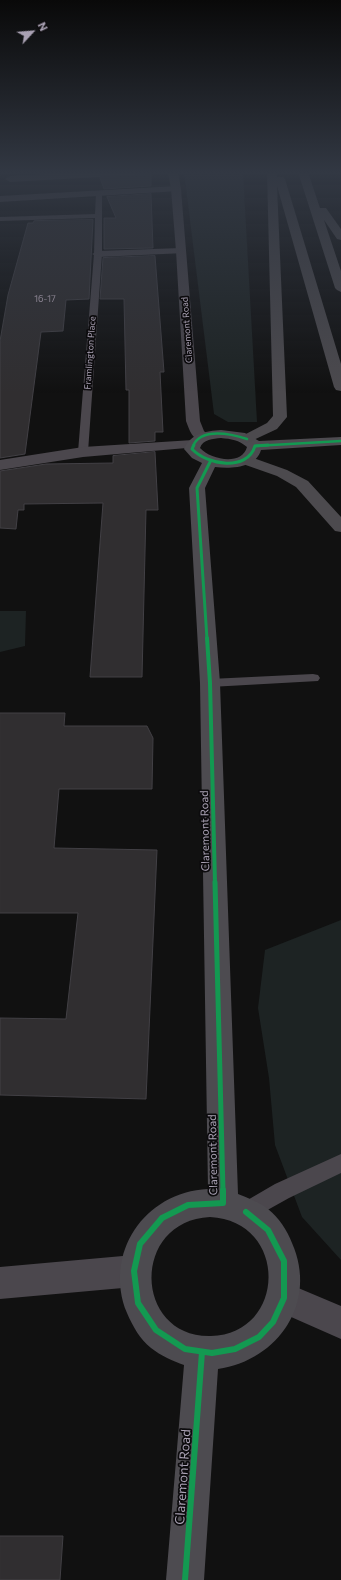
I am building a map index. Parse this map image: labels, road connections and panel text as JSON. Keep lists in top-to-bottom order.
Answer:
{
  "streets": {
    "main road": ["Claremont Road"],
    "lane": ["Framlington Place"]
  },
  "house_numbers": ["16-17"],
  "north": "top right"
}
